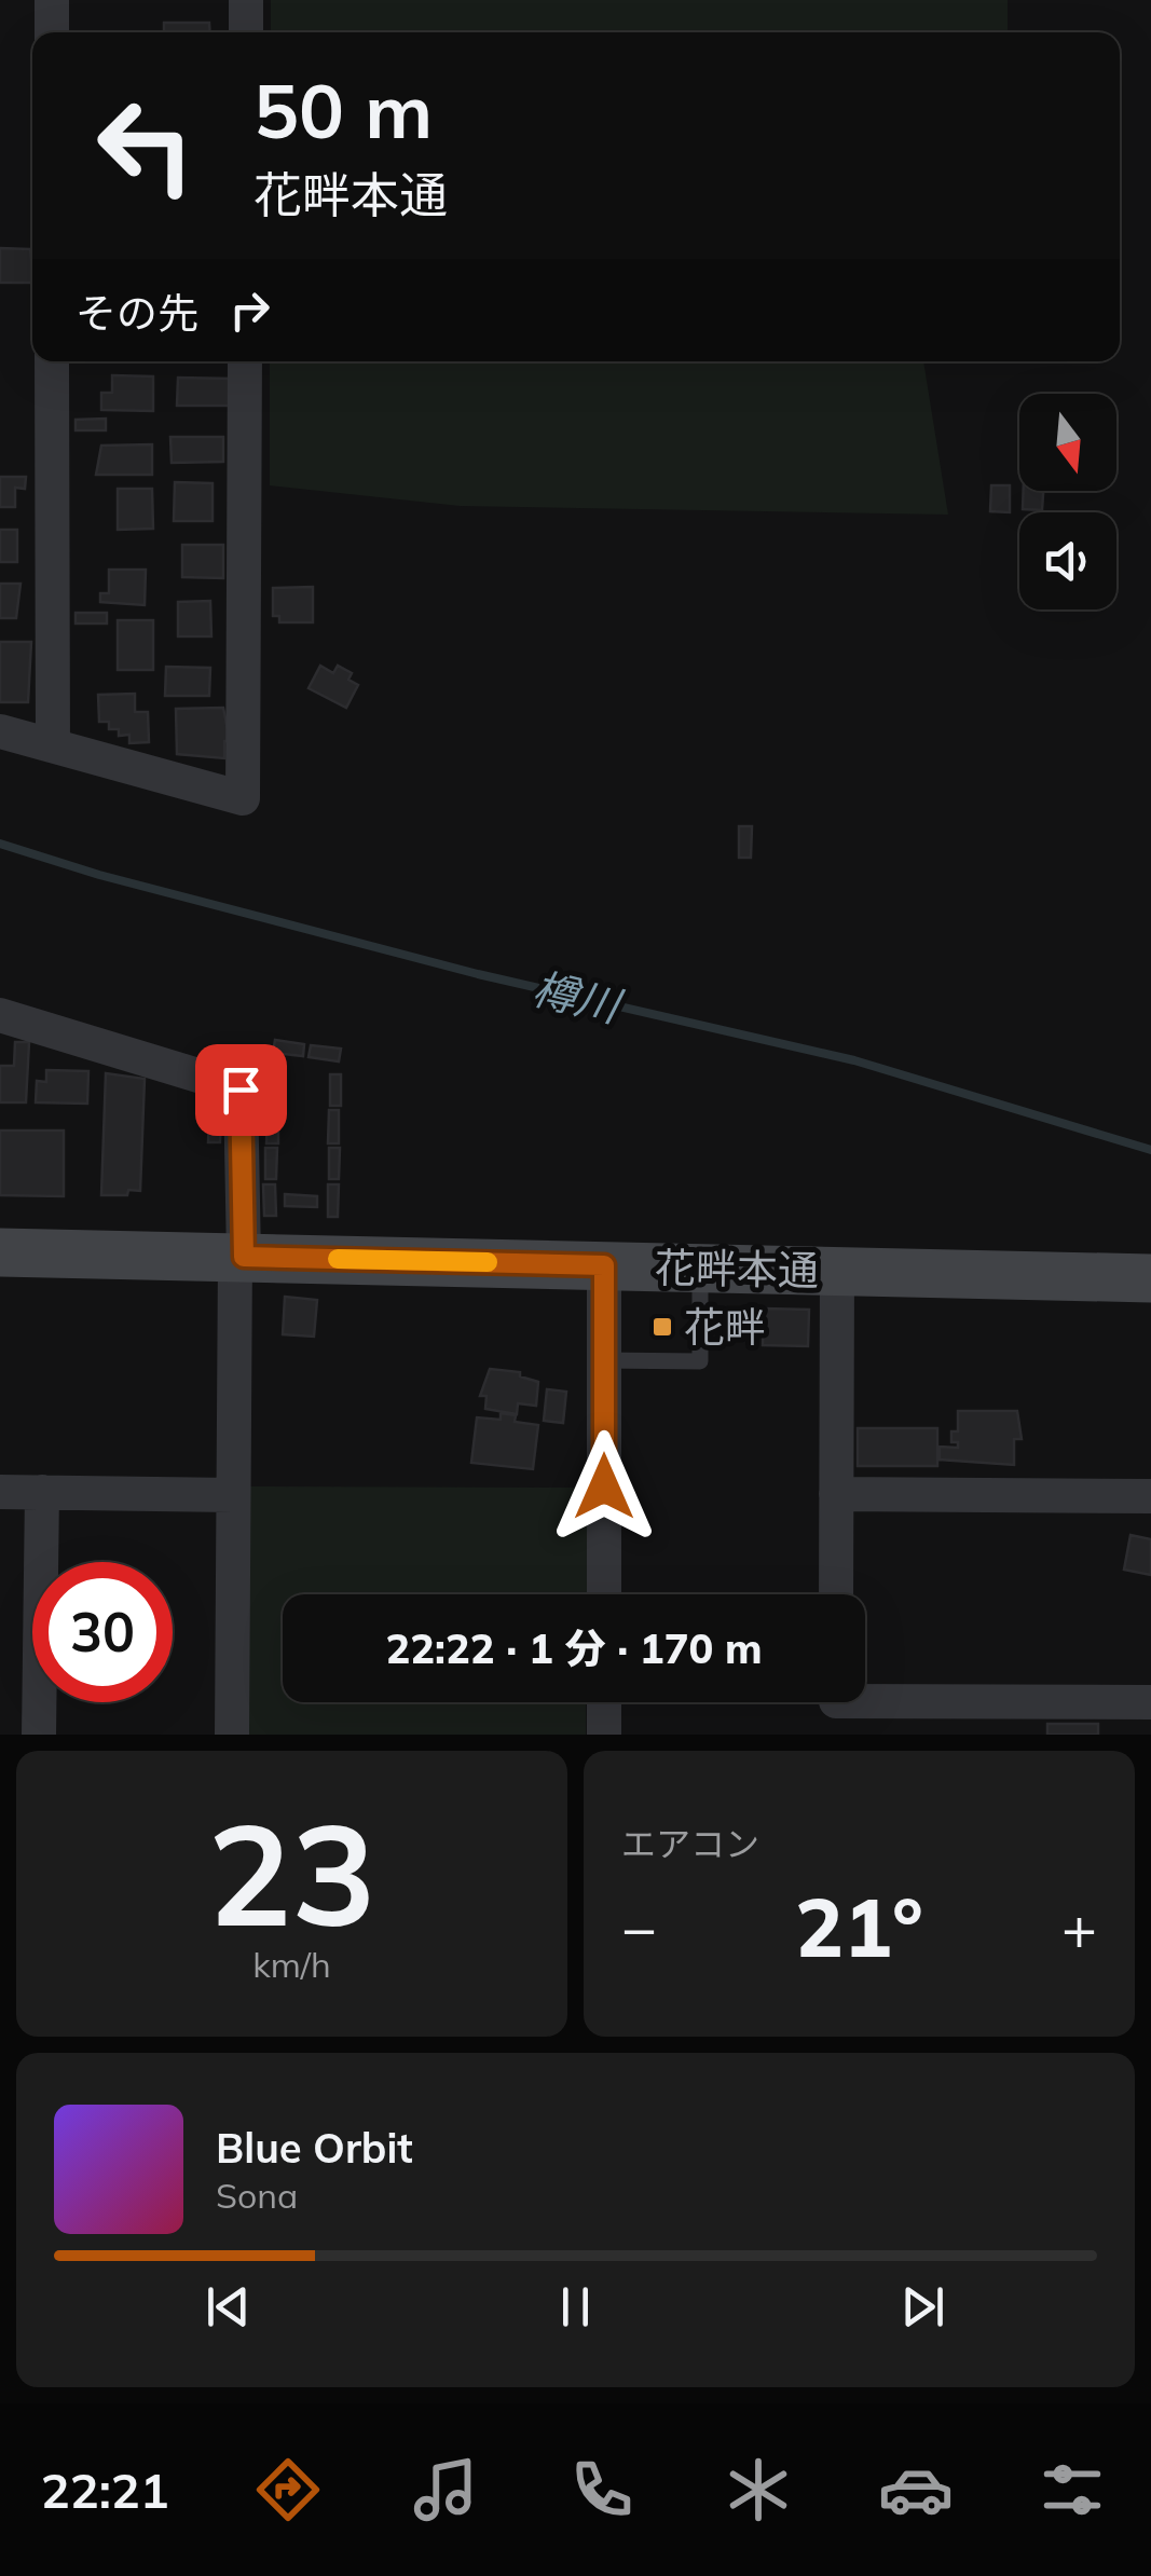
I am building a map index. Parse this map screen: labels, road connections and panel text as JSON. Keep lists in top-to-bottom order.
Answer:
{
  "streets": {
    "street": ["花畔本通"]
  },
  "water": ["樽川"],
  "places": {
    "transit": ["花畔"]
  },
  "north": "bottom",
  "page": {
    "turn": ["50 m", "花畔本通"],
    "then": "その先",
    "limit": "30",
    "trip": "22:22 · 1 分 · 170 m",
    "tile": [
      ["23", "km/h"],
      "エアコン"
    ],
    "heat": ["−", "21°", "+"],
    "song": ["Blue Orbit", "Sona"],
    "tabs": "22:21"
  }
}
